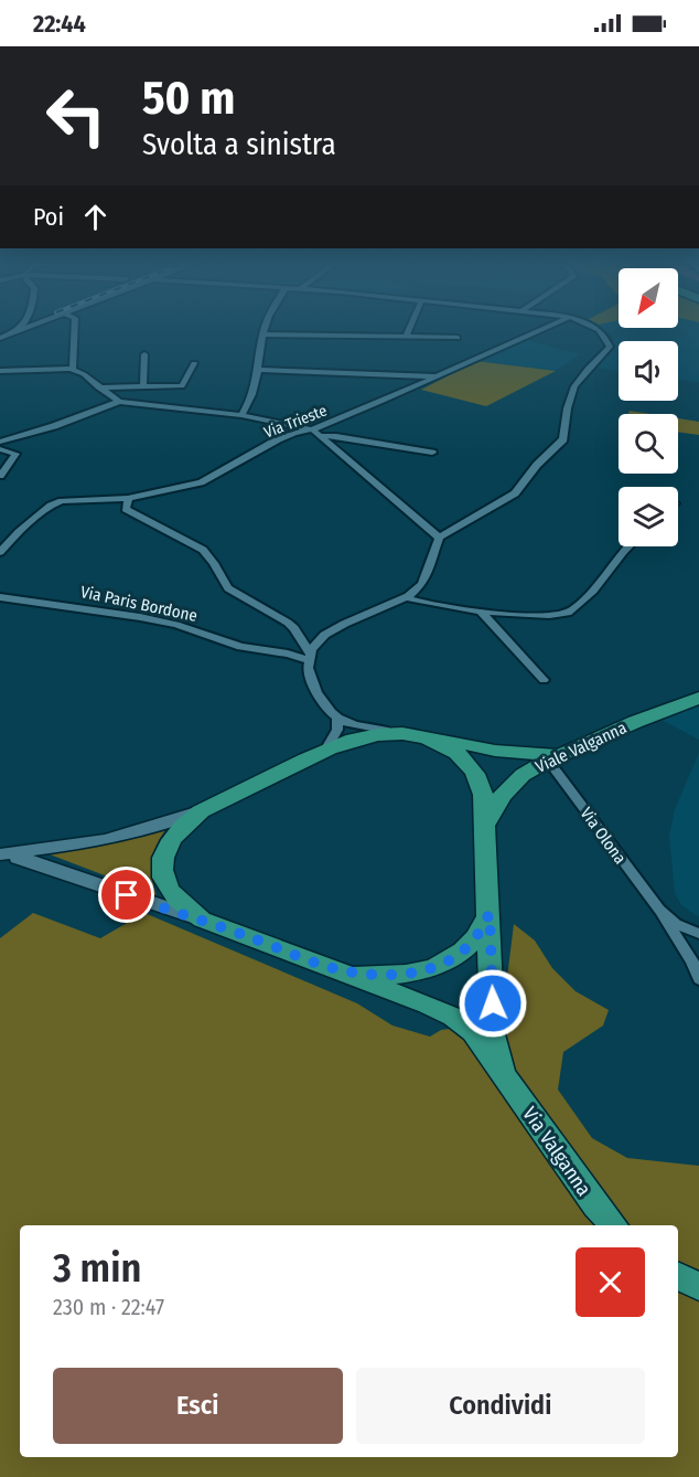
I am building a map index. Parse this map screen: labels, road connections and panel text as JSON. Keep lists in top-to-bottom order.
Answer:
{
  "streets": {
    "main road": ["Viale Valganna", "Via Valganna"],
    "street": ["Via Trieste", "Via Paris Bordone", "Via Olona"]
  },
  "crossings": [
    ["Viale Valganna", "Via Olona"]
  ],
  "north": "bottom left",
  "page": {
    "status": "22:44",
    "turn": ["50 m", "Svolta a sinistra"],
    "then": "Poi",
    "heading": ["3 min", "230 m · 22:47"],
    "buttons": ["Esci", "Condividi"]
  }
}
